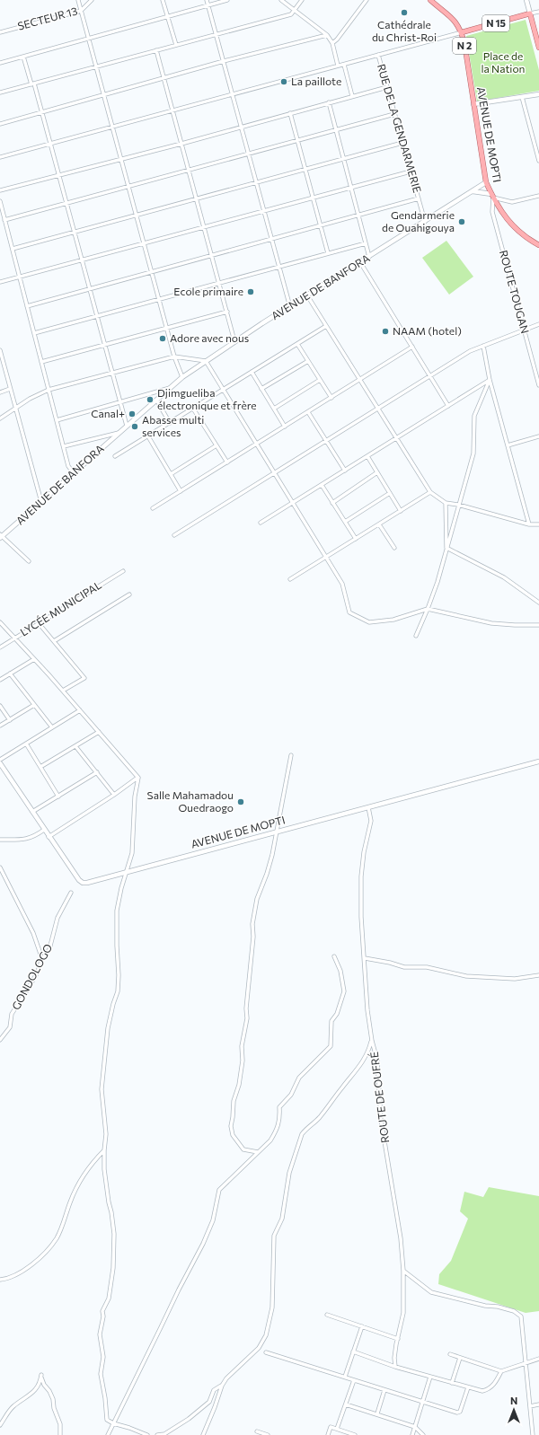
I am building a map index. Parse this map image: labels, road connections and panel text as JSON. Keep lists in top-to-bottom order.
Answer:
{
  "streets": {
    "main road": [
      "N 15",
      "N 2",
      "AVENUE DE MOPTI",
      "AVENUE DE BANFORA"
    ],
    "street": [
      "SECTEUR 13",
      "RUE DE LA GENDARMERIE",
      "ROUTE TOUGAN",
      "LYCÉE MUNICIPAL",
      "GONDOLOGO",
      "ROUTE DE OUFRÉ"
    ]
  },
  "crossings": [
    ["N 15", "AVENUE DE MOPTI"],
    ["RUE DE LA GENDARMERIE", "AVENUE DE BANFORA"],
    ["AVENUE DE MOPTI", "AVENUE DE BANFORA"],
    ["AVENUE DE MOPTI", "ROUTE TOUGAN"],
    ["AVENUE DE MOPTI", "ROUTE DE OUFRÉ"]
  ],
  "parks": ["Place de la Nation"],
  "places": [
    "Cathédrale du Christ-Roi",
    "La paillote",
    "Gendarmerie de Ouahigouya",
    "Ecole primaire",
    "NAAM (hotel)",
    "Adore avec nous",
    "Djimgueliba électronique et frère",
    "Canal+",
    "Abasse multi services",
    "Salle Mahamadou Ouedraogo"
  ],
  "north": "top"
}
